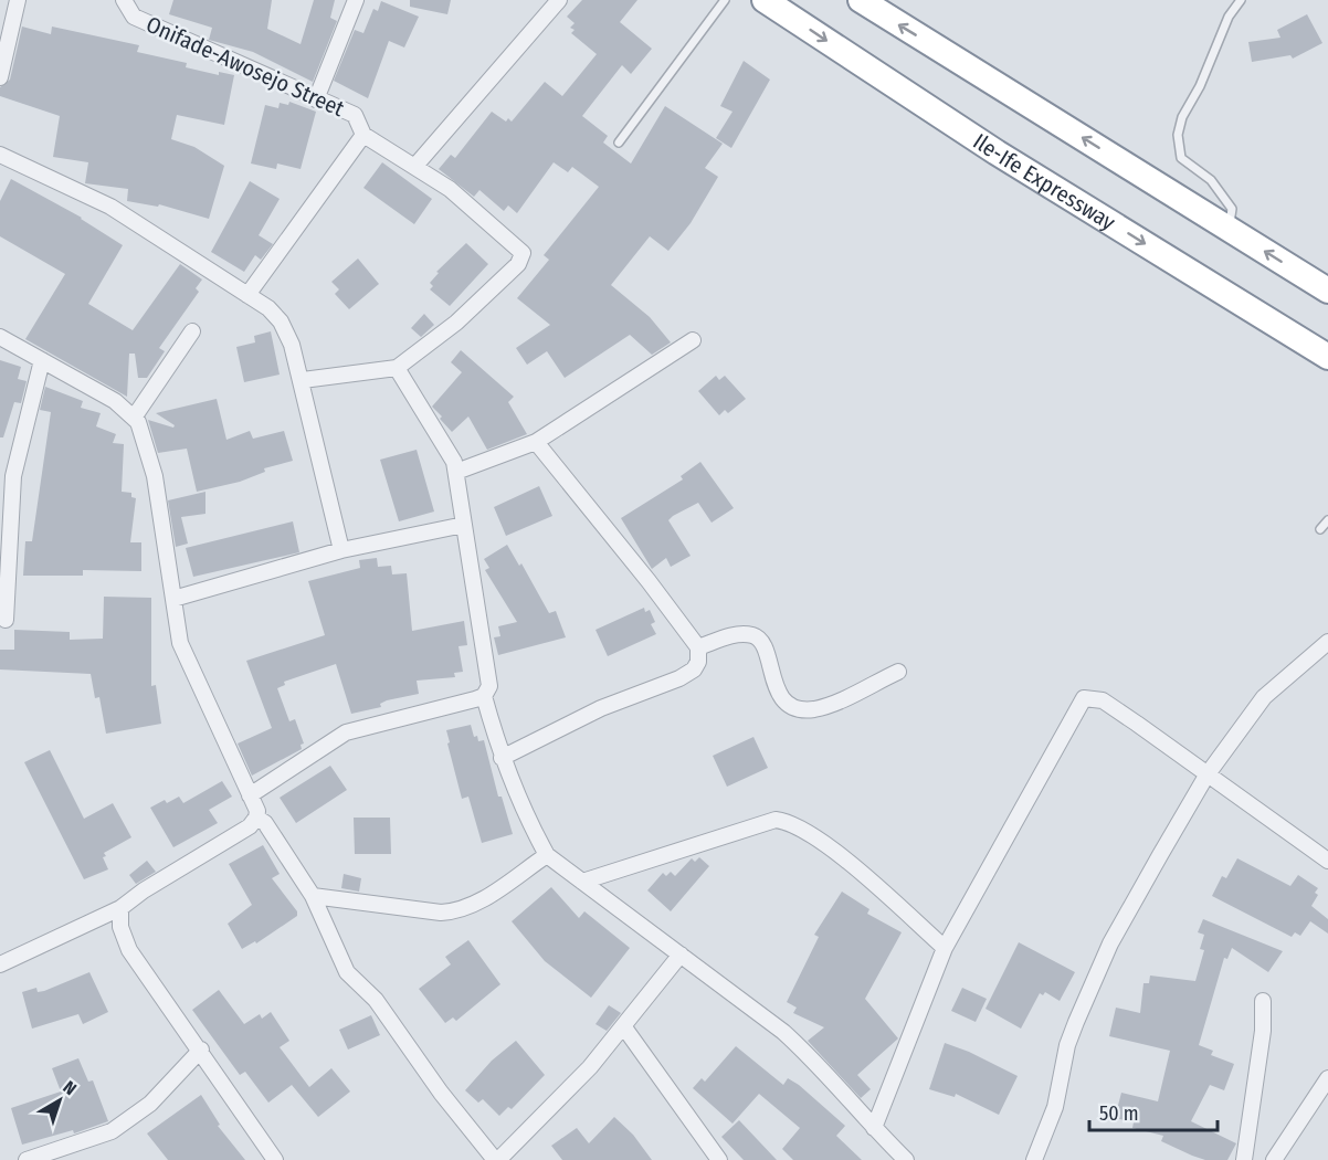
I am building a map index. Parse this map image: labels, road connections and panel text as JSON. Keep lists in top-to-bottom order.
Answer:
{
  "streets": {
    "highway": ["Ile-Ife Expressway"],
    "street": ["Onifade-Awosejo Street"]
  },
  "scale_bar": "50 m",
  "north": "top right"
}
